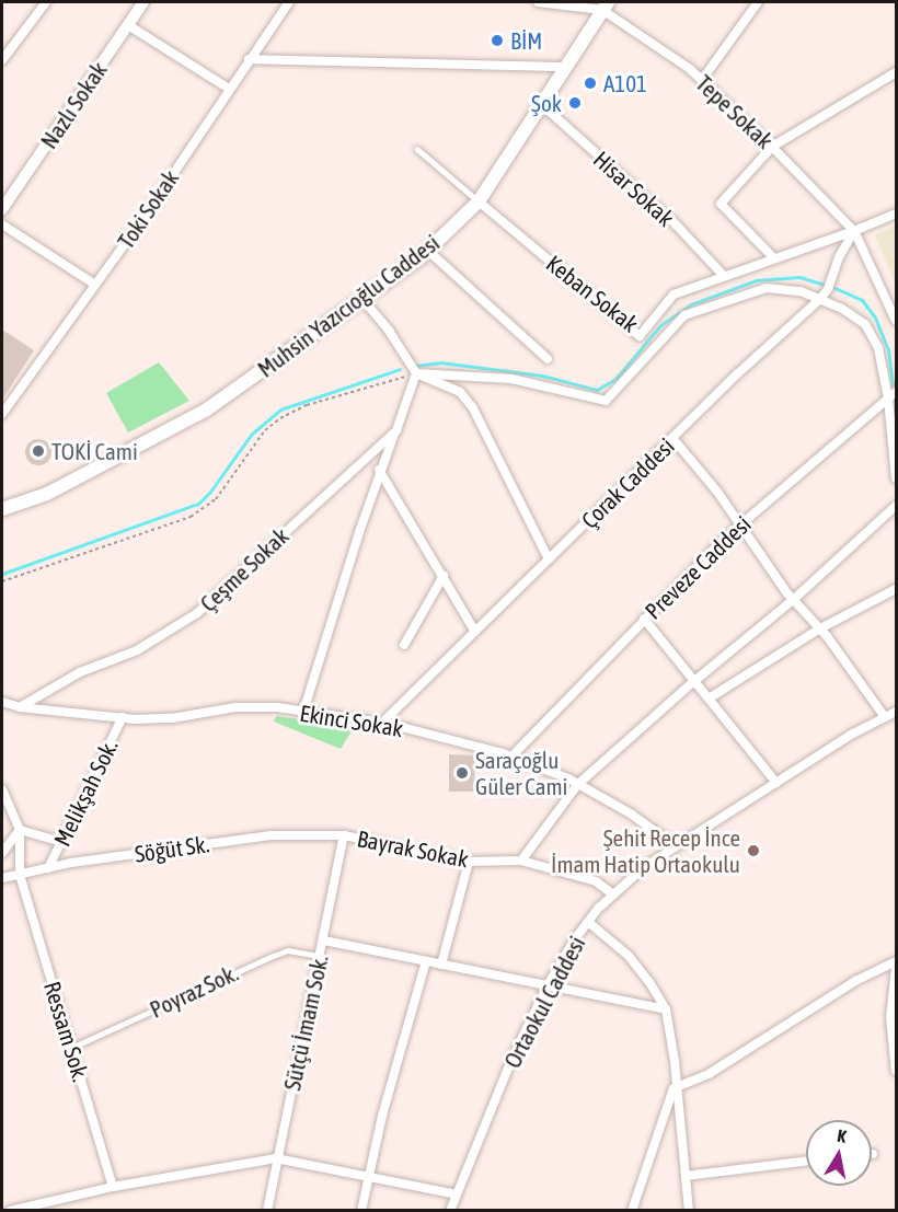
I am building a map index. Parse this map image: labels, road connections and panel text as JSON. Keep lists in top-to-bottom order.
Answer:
{
  "streets": {
    "main road": ["Muhsin Yazıcıoğlu Caddesi"],
    "street": [
      "Nazlı Sokak",
      "Tepe Sokak",
      "Hisar Sokak",
      "Toki Sokak",
      "Keban Sokak",
      "Çorak Caddesi",
      "Preveze Caddesi",
      "Çeşme Sokak",
      "Ekinci Sokak",
      "Melikşah Sok.",
      "Söğüt Sk.",
      "Bayrak Sokak",
      "Ortaokul Caddesi",
      "Sütçü İmam Sok.",
      "Ressam Sok."
    ],
    "lane": ["Poyraz Sok."]
  },
  "crossings": [
    ["Tepe Sokak", "Keban Sokak"],
    ["Tepe Sokak", "Muhsin Yazıcıoğlu Caddesi"],
    ["Tepe Sokak", "Çorak Caddesi"],
    ["Hisar Sokak", "Keban Sokak"],
    ["Hisar Sokak", "Muhsin Yazıcıoğlu Caddesi"],
    ["Keban Sokak", "Muhsin Yazıcıoğlu Caddesi"],
    ["Keban Sokak", "Çorak Caddesi"],
    ["Çorak Caddesi", "Ekinci Sokak"],
    ["Preveze Caddesi", "Ekinci Sokak"],
    ["Çeşme Sokak", "Ekinci Sokak"],
    ["Ekinci Sokak", "Melikşah Sok."],
    ["Ekinci Sokak", "Ortaokul Caddesi"],
    ["Melikşah Sok.", "Söğüt Sk."],
    ["Söğüt Sk.", "Bayrak Sokak"],
    ["Söğüt Sk.", "Sütçü İmam Sok."],
    ["Söğüt Sk.", "Ressam Sok."],
    ["Bayrak Sokak", "Ortaokul Caddesi"],
    ["Bayrak Sokak", "Sütçü İmam Sok."],
    ["Poyraz Sok.", "Sütçü İmam Sok."],
    ["Poyraz Sok.", "Ressam Sok."]
  ],
  "places": [
    "BİM",
    "A101",
    "Şok",
    "TOKİ Cami",
    "Saraçoğlu Güler Cami",
    "Şehit Recep İnce İmam Hatip Ortaokulu"
  ],
  "north": "top"
}
